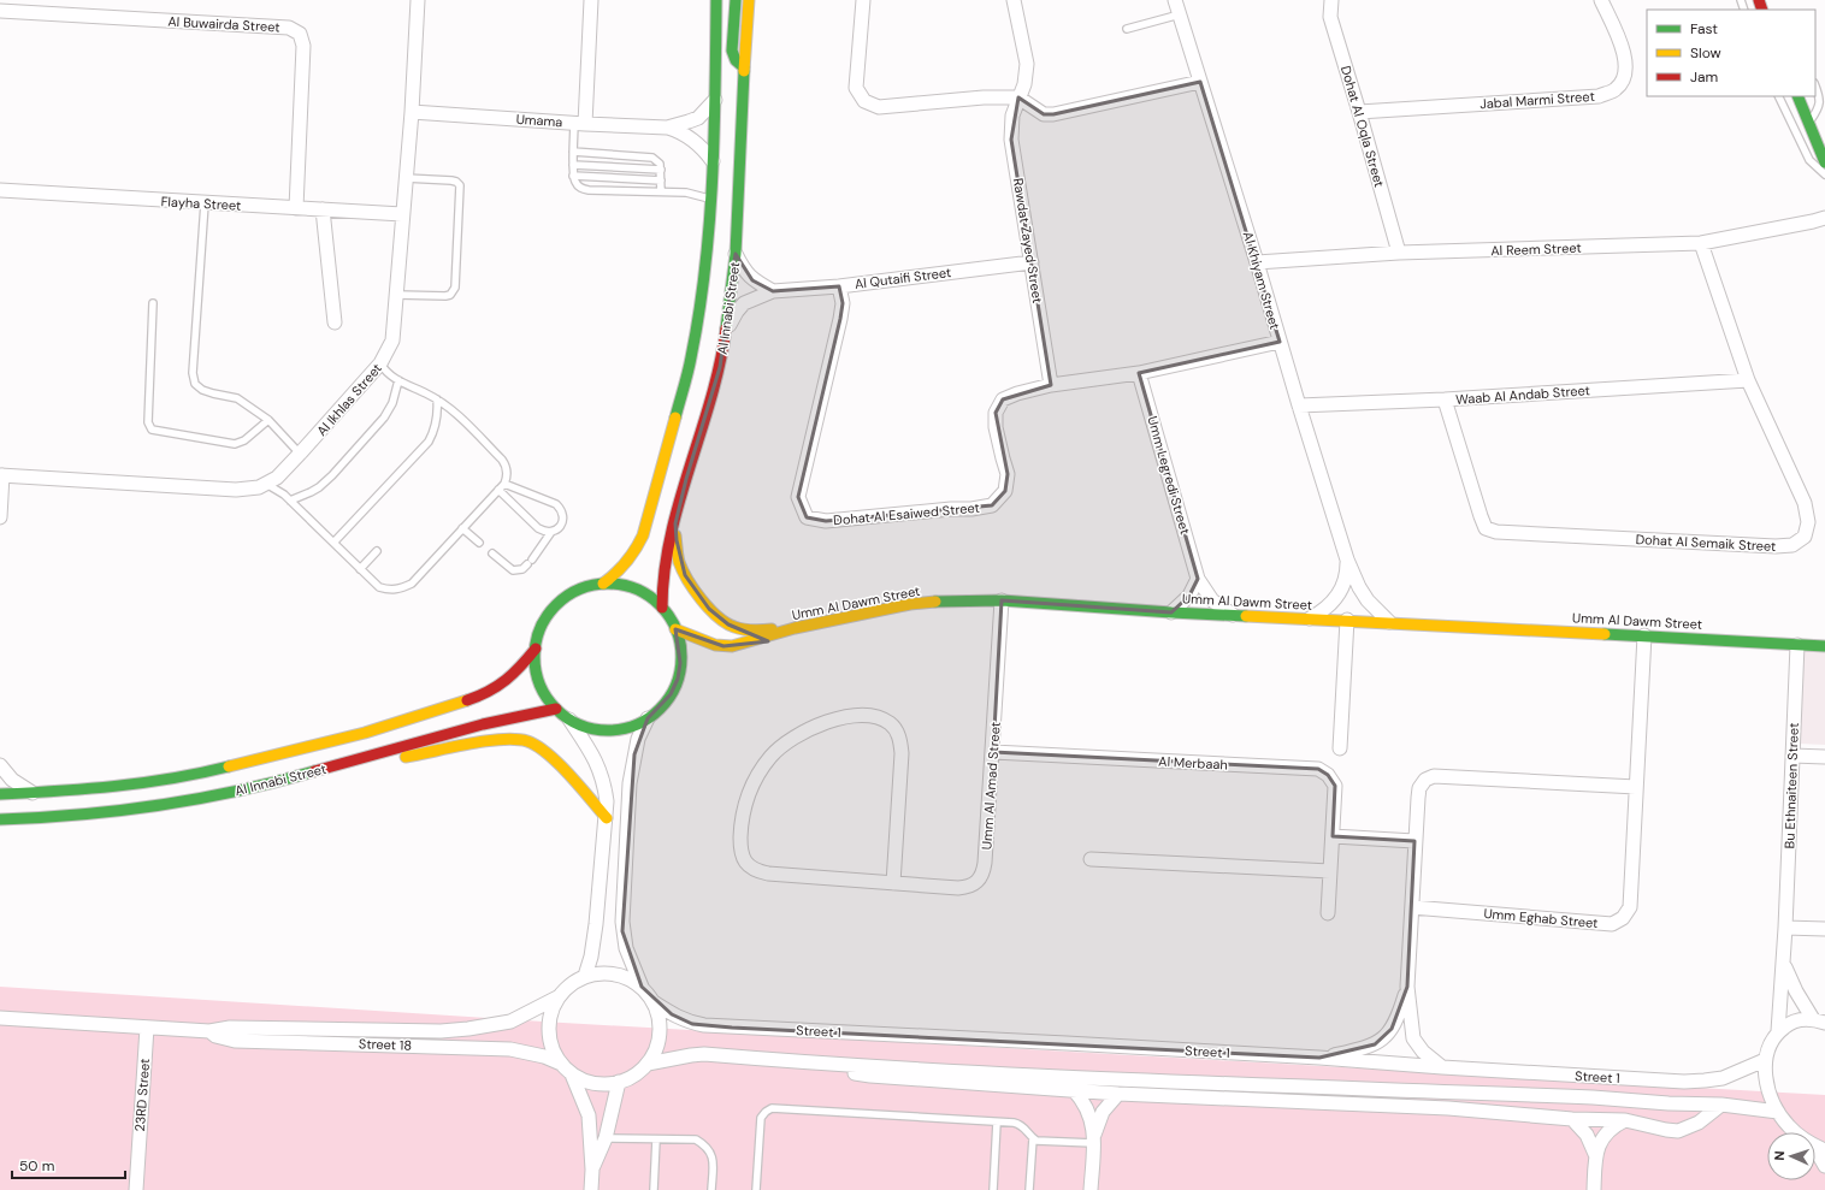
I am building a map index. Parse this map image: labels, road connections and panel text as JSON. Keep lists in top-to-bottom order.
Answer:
{
  "streets": {
    "street": [
      "Al Buwairda Street",
      "Jabal Marmi Street",
      "Umama",
      "Dohat Al Oqla Street",
      "Flayha Street",
      "Rawdat Zayed Street",
      "Al Reem Street",
      "Al Qutaifi Street",
      "Al Khiyam Street",
      "Al Innabi Street",
      "Waab Al Andab Street",
      "Al Ikhlas Street",
      "Umm Legredi Street",
      "Dohat Al Esaiwed Street",
      "Dohat Al Semaik Street",
      "Umm Al Dawm Street",
      "Al Merbaah",
      "Umm Al Amad Street",
      "Bu Ethnaiteen Street",
      "Umm Eghab Street",
      "Street 1",
      "Street 18",
      "23RD Street"
    ]
  },
  "crossings": [
    ["Al Buwairda Street", "Flayha Street"],
    ["Jabal Marmi Street", "Dohat Al Oqla Street"],
    ["Umama", "Al Innabi Street"],
    ["Umama", "Al Ikhlas Street"],
    ["Dohat Al Oqla Street", "Al Reem Street"],
    ["Flayha Street", "Al Ikhlas Street"],
    ["Rawdat Zayed Street", "Al Qutaifi Street"],
    ["Rawdat Zayed Street", "Dohat Al Esaiwed Street"],
    ["Al Reem Street", "Al Khiyam Street"],
    ["Al Reem Street", "Dohat Al Semaik Street"],
    ["Al Qutaifi Street", "Al Innabi Street"],
    ["Al Qutaifi Street", "Dohat Al Esaiwed Street"],
    ["Al Khiyam Street", "Waab Al Andab Street"],
    ["Al Khiyam Street", "Dohat Al Esaiwed Street"],
    ["Al Khiyam Street", "Umm Al Dawm Street"],
    ["Al Innabi Street", "Umm Al Dawm Street"],
    ["Waab Al Andab Street", "Dohat Al Semaik Street"],
    ["Umm Legredi Street", "Dohat Al Esaiwed Street"],
    ["Umm Legredi Street", "Umm Al Dawm Street"],
    ["Umm Al Dawm Street", "Umm Al Amad Street"],
    ["Umm Al Dawm Street", "Bu Ethnaiteen Street"],
    ["Umm Al Dawm Street", "Umm Eghab Street"],
    ["Al Merbaah", "Umm Al Amad Street"],
    ["Street 1", "Street 18"],
    ["Street 18", "23RD Street"]
  ],
  "legend": ["Fast", "Slow", "Jam"],
  "scale_bar": "50 m",
  "north": "left"
}
